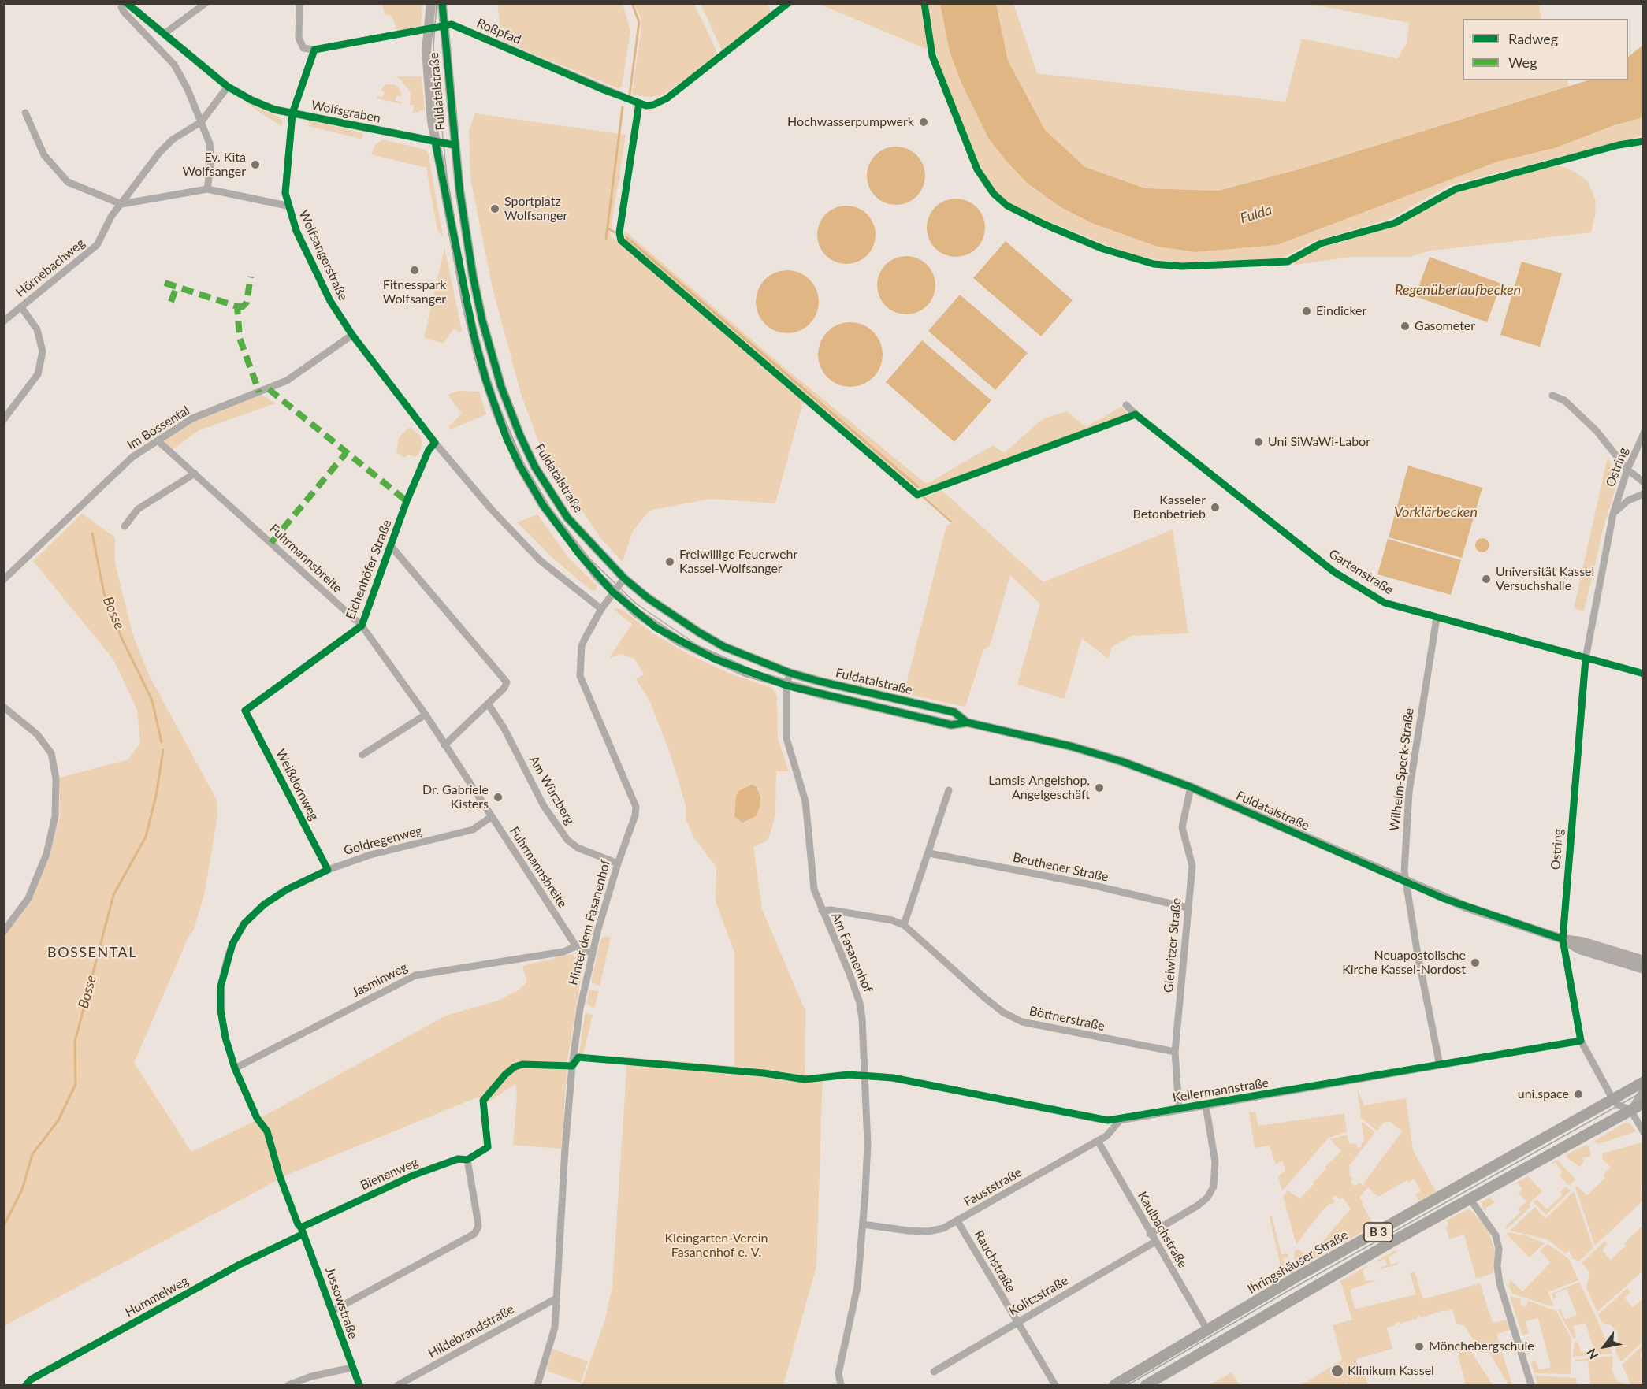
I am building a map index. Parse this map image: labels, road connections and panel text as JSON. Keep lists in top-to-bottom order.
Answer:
{
  "streets": {
    "main road": ["Fuldatalstraße", "B 3", "Ihringshäuser Straße"],
    "street": [
      "Roßpfad",
      "Wolfsgraben",
      "Wolfsangerstraße",
      "Hörnebachweg",
      "Im Bossental",
      "Ostring",
      "Fuhrmannsbreite",
      "Eichenhöfer Straße",
      "Gartenstraße",
      "Wilhelm-Speck-Straße",
      "Weißdornweg",
      "Am Würzberg",
      "Goldregenweg",
      "Beuthener Straße",
      "Hinter dem Fasanenhof",
      "Gleiwitzer Straße",
      "Am Fasanenhof",
      "Jasminweg",
      "Böttnerstraße",
      "Kellermannstraße",
      "Bienenweg",
      "Fauststraße",
      "Kaulbachstraße",
      "Rauchstraße",
      "Kolitzstraße",
      "Hummelweg",
      "Jussowstraße",
      "Hildebrandstraße"
    ]
  },
  "crossings": [
    ["Roßpfad", "Fuldatalstraße"],
    ["Roßpfad", "Wolfsangerstraße"],
    ["Fuldatalstraße", "Wolfsgraben"],
    ["Fuldatalstraße", "Ostring"],
    ["Fuldatalstraße", "Wilhelm-Speck-Straße"],
    ["Fuldatalstraße", "Hinter dem Fasanenhof"],
    ["Fuldatalstraße", "Gleiwitzer Straße"],
    ["Fuldatalstraße", "Am Fasanenhof"],
    ["Wolfsgraben", "Wolfsangerstraße"],
    ["Wolfsgraben", "Hörnebachweg"],
    ["Wolfsangerstraße", "Im Bossental"],
    ["Wolfsangerstraße", "Eichenhöfer Straße"],
    ["Wolfsangerstraße", "Hinter dem Fasanenhof"],
    ["Im Bossental", "Fuhrmannsbreite"],
    ["Ostring", "Gartenstraße"],
    ["Ostring", "Kellermannstraße"],
    ["Ostring", "Ihringshäuser Straße"],
    ["Fuhrmannsbreite", "Eichenhöfer Straße"],
    ["Fuhrmannsbreite", "Goldregenweg"],
    ["Fuhrmannsbreite", "Jasminweg"],
    ["Eichenhöfer Straße", "Weißdornweg"],
    ["Gartenstraße", "Wilhelm-Speck-Straße"],
    ["Wilhelm-Speck-Straße", "Kellermannstraße"],
    ["Weißdornweg", "Goldregenweg"],
    ["Am Würzberg", "Hinter dem Fasanenhof"],
    ["Goldregenweg", "Jasminweg"],
    ["Beuthener Straße", "Gleiwitzer Straße"],
    ["Hinter dem Fasanenhof", "Hildebrandstraße"],
    ["Gleiwitzer Straße", "Böttnerstraße"],
    ["Gleiwitzer Straße", "Kellermannstraße"],
    ["Am Fasanenhof", "Böttnerstraße"],
    ["Am Fasanenhof", "Kellermannstraße"],
    ["Am Fasanenhof", "Fauststraße"],
    ["Kellermannstraße", "Fauststraße"],
    ["Bienenweg", "Hummelweg"],
    ["Bienenweg", "Jussowstraße"],
    ["Fauststraße", "Kaulbachstraße"],
    ["Fauststraße", "Rauchstraße"],
    ["Kaulbachstraße", "Ihringshäuser Straße"],
    ["Kaulbachstraße", "Kolitzstraße"],
    ["Rauchstraße", "Kolitzstraße"],
    ["Hummelweg", "Jussowstraße"]
  ],
  "districts": ["BOSSENTAL"],
  "water": [
    "Fulda",
    "Regenüberlaufbecken",
    "Vorklärbecken",
    "Bosse"
  ],
  "parks": ["Kleingarten-Verein Fasanenhof e. V."],
  "places": [
    "Hochwasserpumpwerk",
    "Ev. Kita Wolfsanger",
    "Sportplatz Wolfsanger",
    "Fitnesspark Wolfsanger",
    "Eindicker",
    "Gasometer",
    "Uni SiWaWi-Labor",
    "Kasseler Betonbetrieb",
    "Freiwillige Feuerwehr Kassel-Wolfsanger",
    "Universität Kassel Versuchshalle",
    "Lamsis Angelshop, Angelgeschäft",
    "Dr. Gabriele Kisters",
    "Neuapostolische Kirche Kassel-Nordost",
    "uni.space",
    "Mönchebergschule",
    "Klinikum Kassel"
  ],
  "legend": ["Radweg", "Weg"],
  "north": "bottom left"
}
